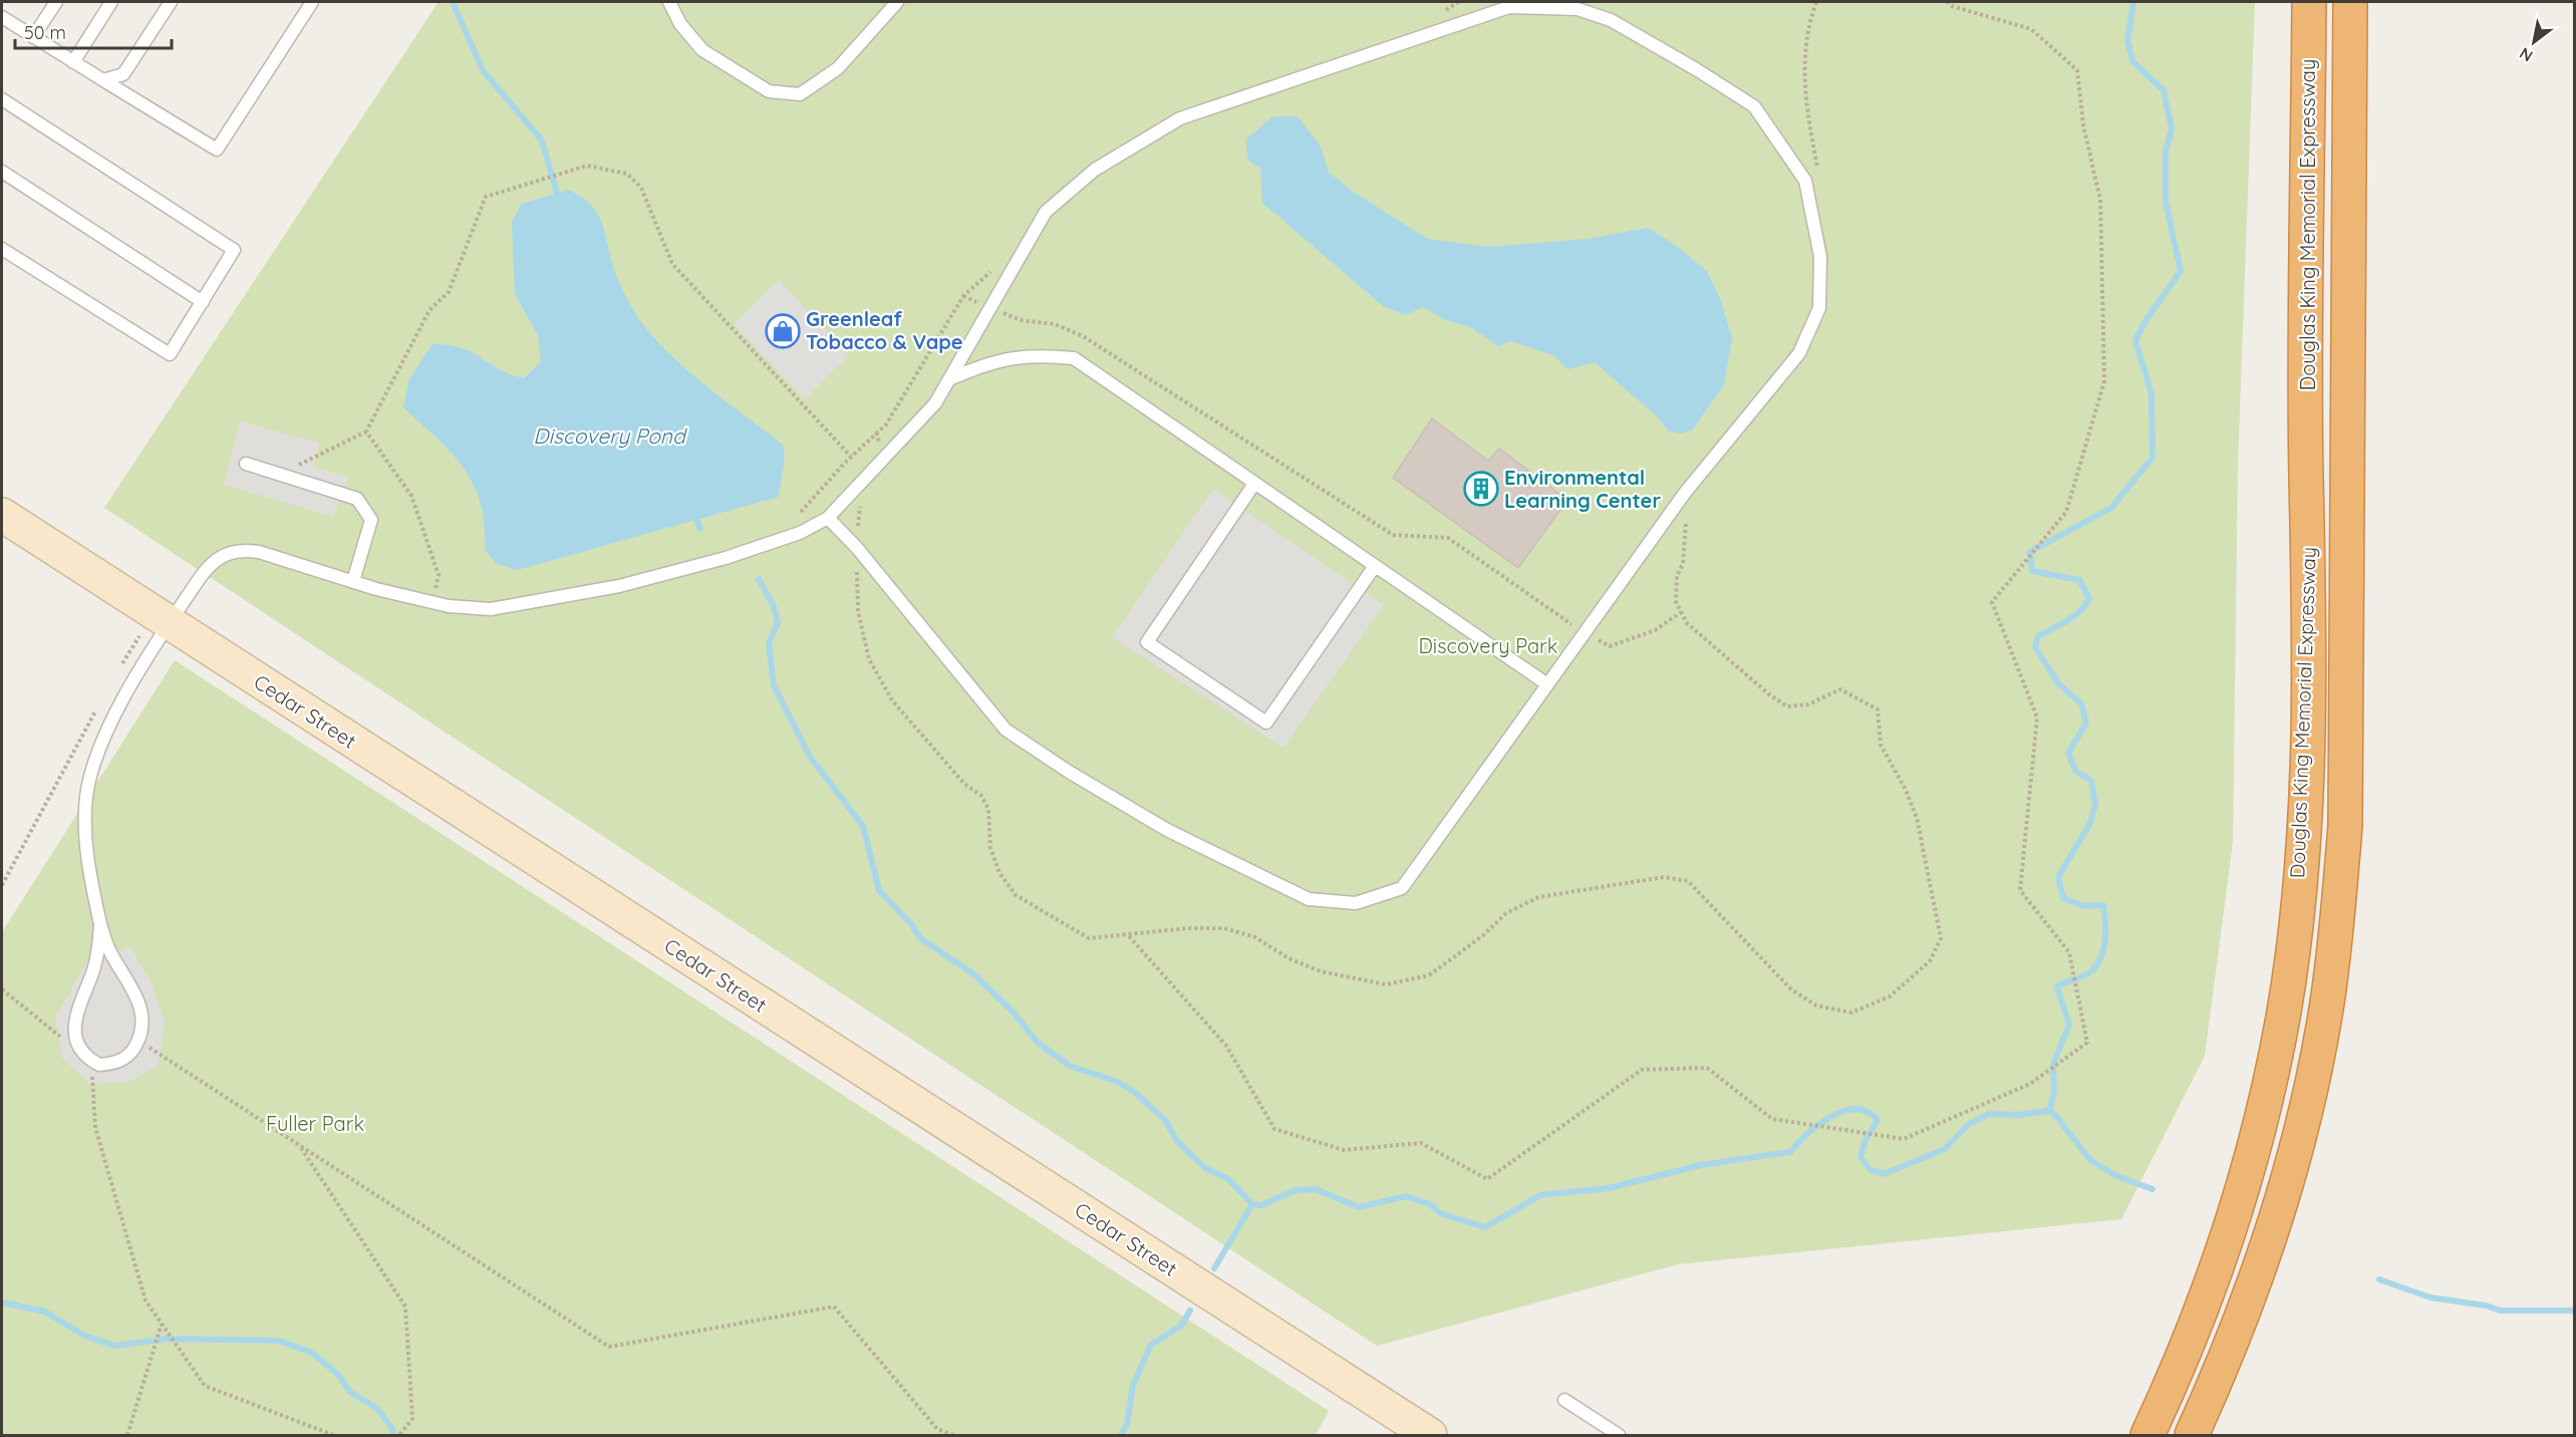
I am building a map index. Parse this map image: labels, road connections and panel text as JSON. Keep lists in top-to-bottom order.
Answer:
{
  "streets": {
    "highway": ["Douglas King Memorial Expressway"],
    "main road": ["Cedar Street"]
  },
  "water": ["Discovery Pond"],
  "parks": ["Discovery Park", "Fuller Park"],
  "places": {
    "shop": ["Greenleaf Tobacco & Vape"],
    "building": ["Environmental Learning Center"]
  },
  "scale_bar": "50 m",
  "north": "bottom left"
}
